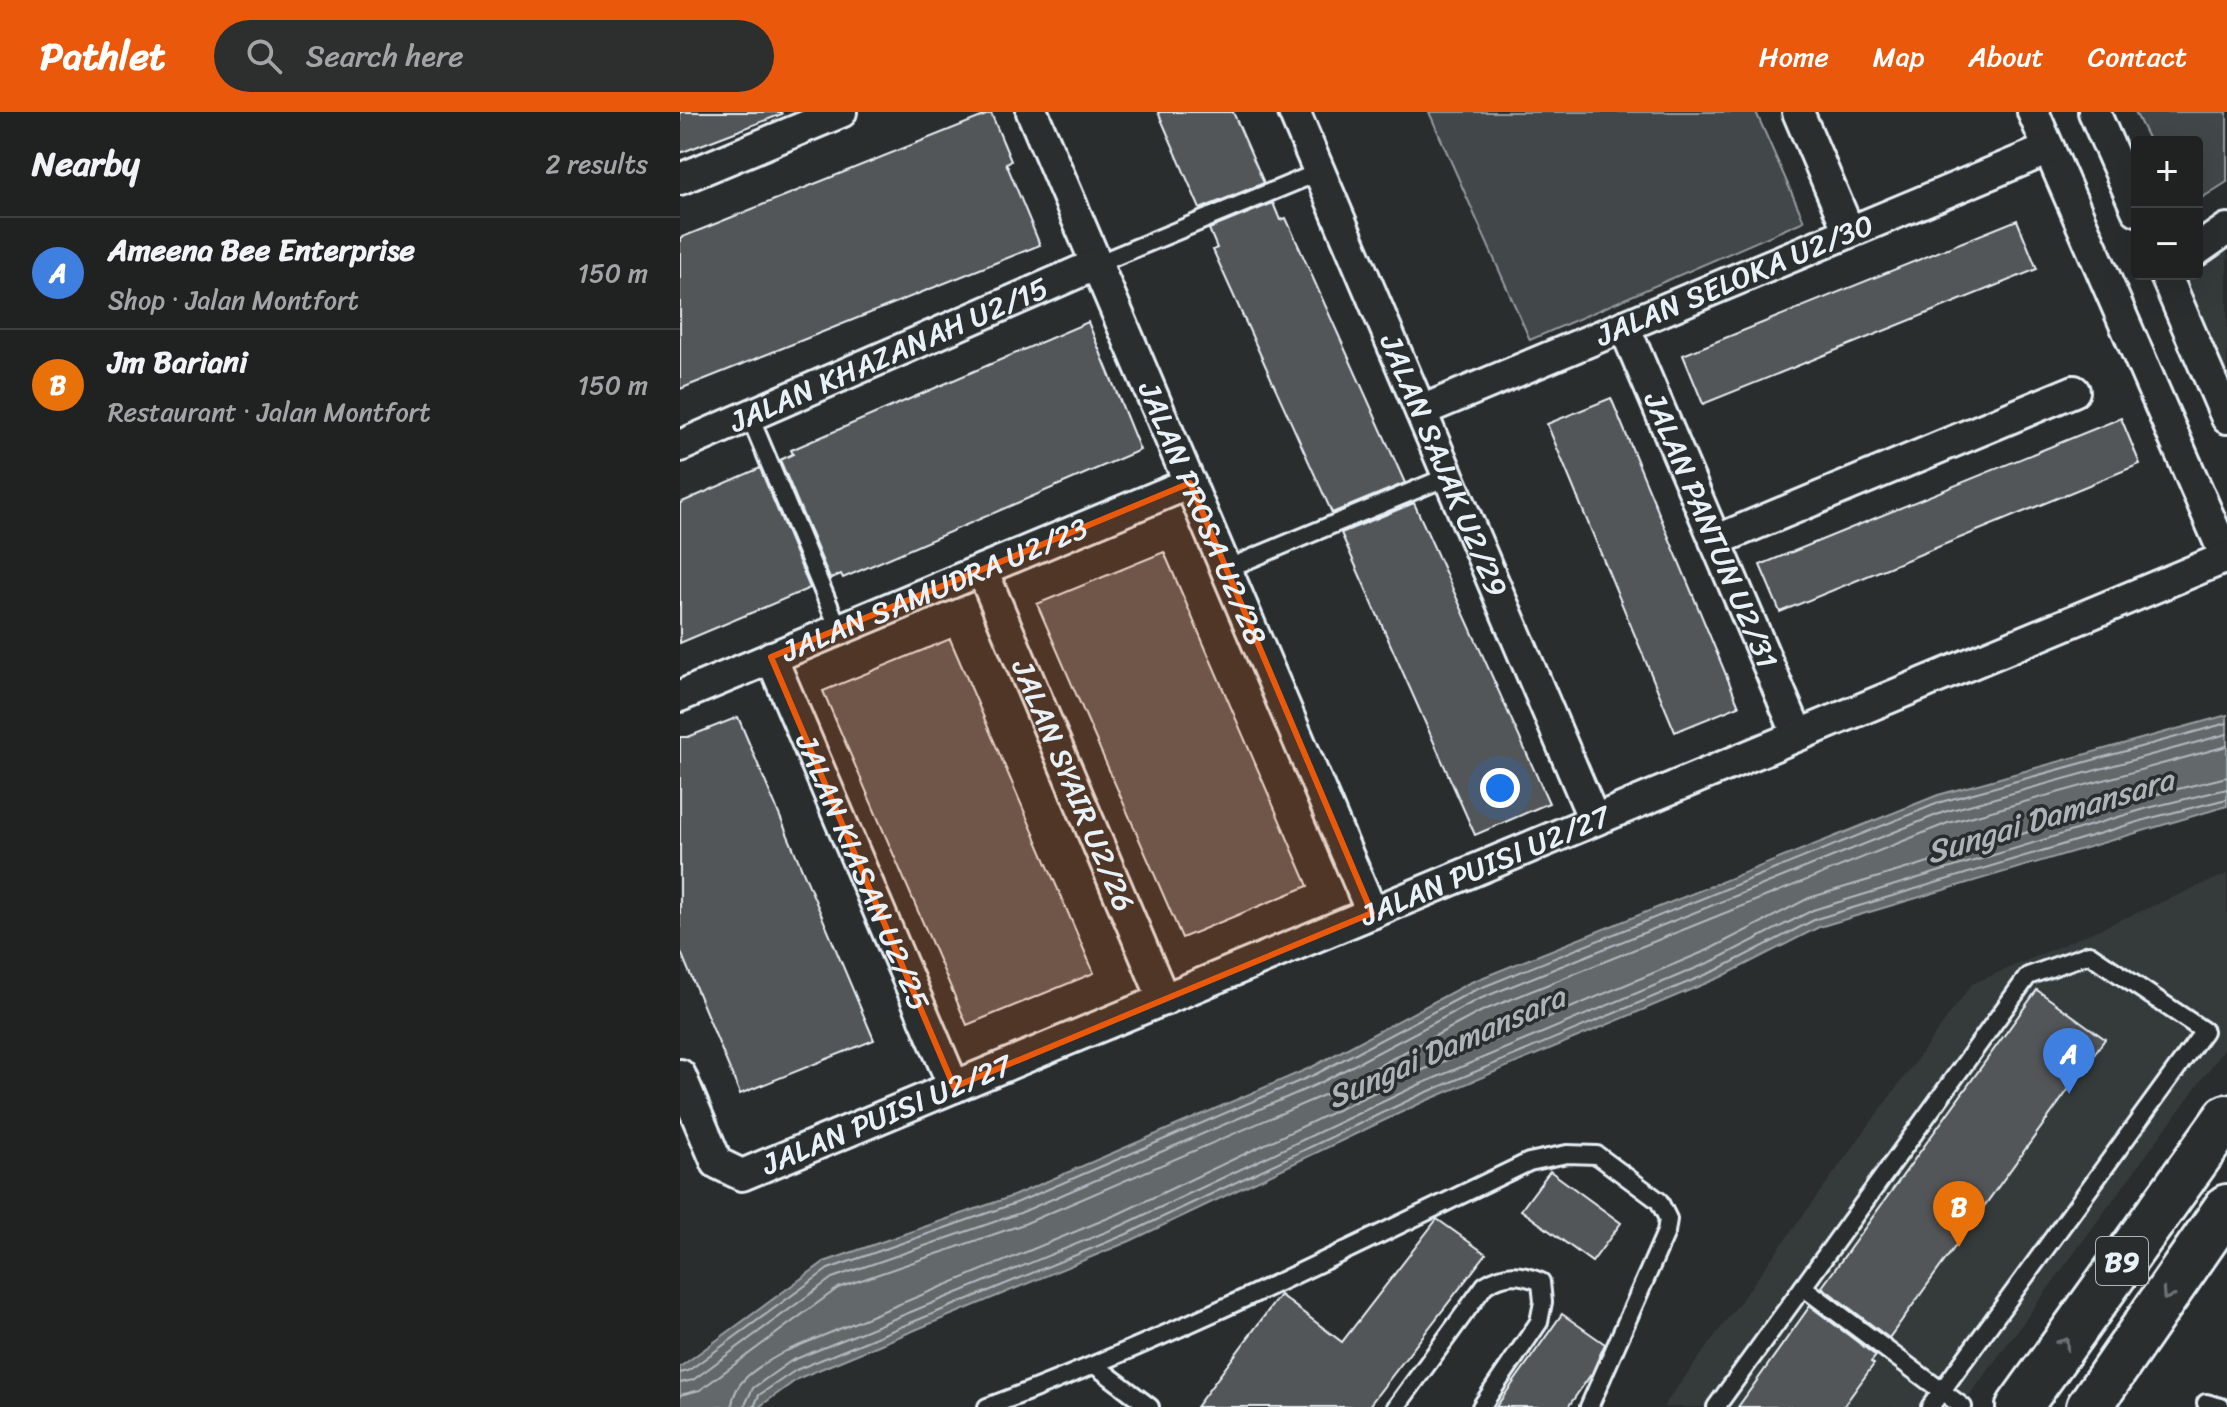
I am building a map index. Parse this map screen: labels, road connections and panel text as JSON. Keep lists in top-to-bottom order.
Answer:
{
  "streets": {
    "main road": ["B9"],
    "street": [
      "JALAN SELOKA U2/30",
      "JALAN KHAZANAH U2/15",
      "JALAN SAJAK U2/29",
      "JALAN PROSA U2/28",
      "JALAN PANTUN U2/31",
      "JALAN SAMUDRA U2/23",
      "JALAN SYAIR U2/26",
      "JALAN PUISI U2/27",
      "JALAN KIASAN U2/25"
    ]
  },
  "crossings": [
    ["JALAN SELOKA U2/30", "JALAN SAJAK U2/29"],
    ["JALAN SELOKA U2/30", "JALAN PANTUN U2/31"],
    ["JALAN KHAZANAH U2/15", "JALAN PROSA U2/28"],
    ["JALAN SAJAK U2/29", "JALAN PUISI U2/27"],
    ["JALAN PROSA U2/28", "JALAN SAMUDRA U2/23"],
    ["JALAN PROSA U2/28", "JALAN PUISI U2/27"],
    ["JALAN PANTUN U2/31", "JALAN PUISI U2/27"],
    ["JALAN SAMUDRA U2/23", "JALAN SYAIR U2/26"],
    ["JALAN SAMUDRA U2/23", "JALAN KIASAN U2/25"],
    ["JALAN SYAIR U2/26", "JALAN PUISI U2/27"],
    ["JALAN PUISI U2/27", "JALAN KIASAN U2/25"]
  ],
  "water": ["Sungai Damansara"],
  "page": {
    "header": "Pathlet",
    "search": "Search here",
    "nav": [
      "Home",
      "Map",
      "About",
      "Contact"
    ],
    "heading": ["Nearby", "2 results"],
    "map_buttons": ["+", "−"],
    "list": [
      {
        "mark": "A",
        "name": "Ameena Bee Enterprise",
        "note": "Shop · Jalan Montfort",
        "value": "150 m"
      },
      {
        "mark": "B",
        "name": "Jm Bariani",
        "note": "Restaurant · Jalan Montfort",
        "value": "150 m"
      }
    ],
    "pins": ["A", "B"]
  }
}
